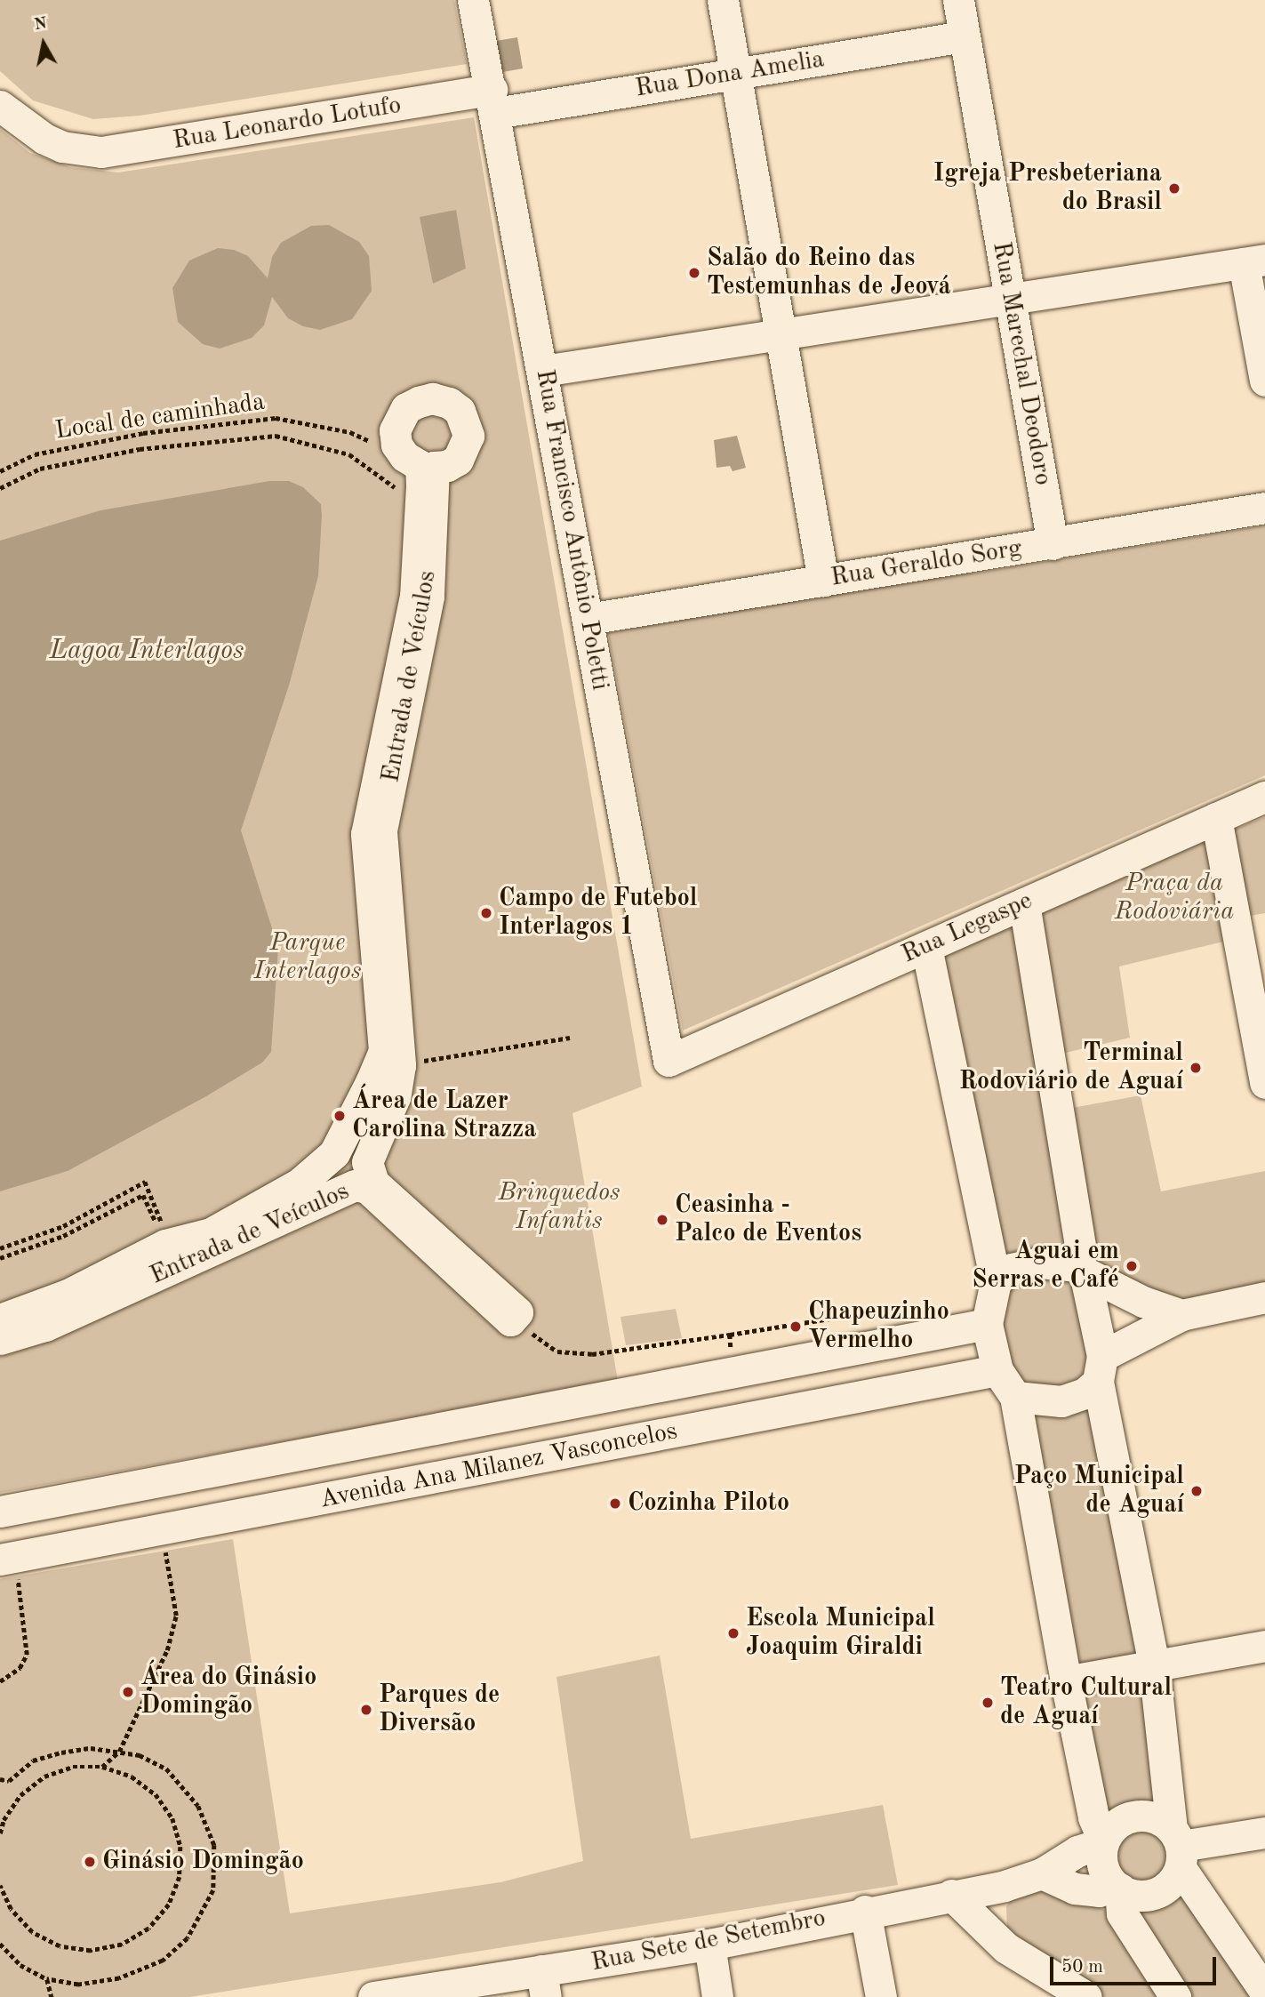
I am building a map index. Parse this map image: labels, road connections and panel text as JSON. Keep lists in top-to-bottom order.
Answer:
{
  "streets": {
    "street": [
      "Rua Dona Amelia",
      "Rua Leonardo Lotufo",
      "Rua Marechal Deodoro",
      "Rua Francisco Antônio Poletti",
      "Rua Geraldo Sorg",
      "Entrada de Veículos",
      "Rua Legaspe",
      "Avenida Ana Milanez Vasconcelos",
      "Rua Sete de Setembro"
    ],
    "path": ["Local de caminhada"]
  },
  "crossings": [
    ["Rua Dona Amelia", "Rua Leonardo Lotufo"],
    ["Rua Dona Amelia", "Rua Marechal Deodoro"],
    ["Rua Dona Amelia", "Rua Francisco Antônio Poletti"],
    ["Rua Leonardo Lotufo", "Rua Francisco Antônio Poletti"],
    ["Rua Marechal Deodoro", "Rua Geraldo Sorg"],
    ["Rua Francisco Antônio Poletti", "Rua Geraldo Sorg"],
    ["Rua Francisco Antônio Poletti", "Rua Legaspe"]
  ],
  "water": ["Lagoa Interlagos"],
  "parks": ["Praça da Rodoviária", "Parque Interlagos", "Brinquedos Infantis"],
  "places": [
    "Igreja Presbeteriana do Brasil",
    "Salão do Reino das Testemunhas de Jeová",
    "Campo de Futebol Interlagos 1",
    "Terminal Rodoviário de Aguaí",
    "Área de Lazer Carolina Strazza",
    "Ceasinha - Palco de Eventos",
    "Aguai em Serras e Café",
    "Chapeuzinho Vermelho",
    "Paço Municipal de Aguaí",
    "Cozinha Piloto",
    "Escola Municipal Joaquim Giraldi",
    "Área do Ginásio Domingão",
    "Teatro Cultural de Aguaí",
    "Parques de Diversão",
    "Ginásio Domingão"
  ],
  "scale_bar": "50 m",
  "north": "top"
}
